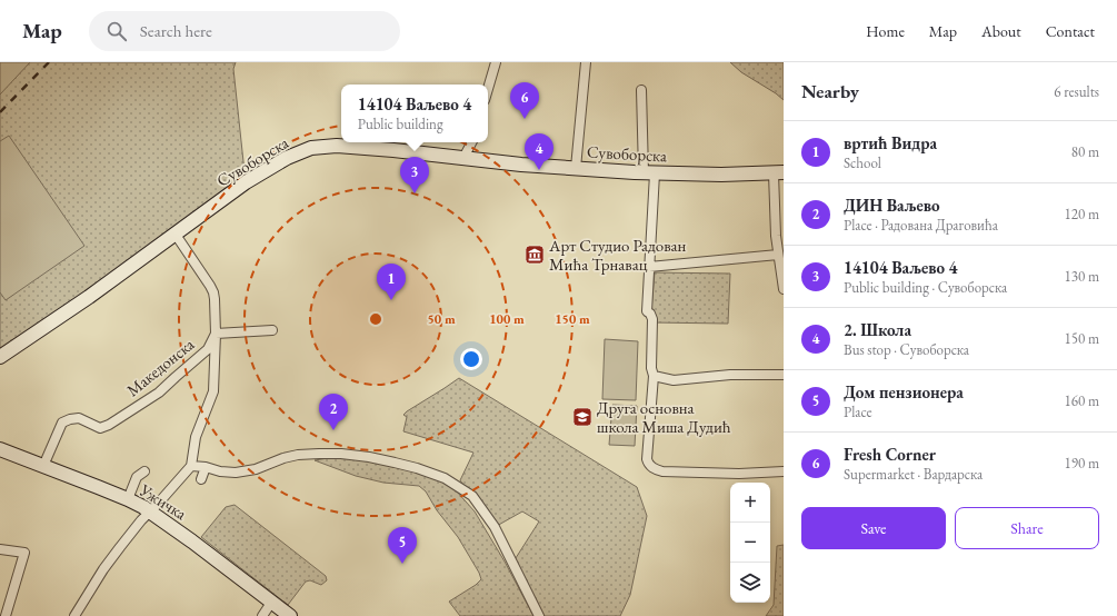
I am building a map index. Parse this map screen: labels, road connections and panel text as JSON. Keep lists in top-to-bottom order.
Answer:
{
  "streets": {
    "main road": ["Сувоборска", "Ужичка"],
    "street": ["Македонска"]
  },
  "crossings": [
    ["Македонска", "Ужичка"]
  ],
  "places": {
    "museum": ["Арт Студио Радован Мића Трнавац"],
    "school or university": ["Друга основна школа Миша Дудић"]
  },
  "page": {
    "header": "Map",
    "search": "Search here",
    "nav": [
      "Home",
      "Map",
      "About",
      "Contact"
    ],
    "heading": ["Nearby", "6 results"],
    "pins": [
      "6",
      "4",
      "3",
      "1",
      "2",
      "5"
    ],
    "popup": ["14104 Ваљево 4", "Public building"],
    "list": [
      {
        "mark": "1",
        "name": "вртић Видра",
        "note": "School",
        "value": "80 m"
      },
      {
        "mark": "2",
        "name": "ДИН Ваљево",
        "note": "Place · Радована Драговића",
        "value": "120 m"
      },
      {
        "mark": "3",
        "name": "14104 Ваљево 4",
        "note": "Public building · Сувоборска",
        "value": "130 m"
      },
      {
        "mark": "4",
        "name": "2. Школа",
        "note": "Bus stop · Сувоборска",
        "value": "150 m"
      },
      {
        "mark": "5",
        "name": "Дом пензионера",
        "note": "Place",
        "value": "160 m"
      },
      {
        "mark": "6",
        "name": "Fresh Corner",
        "note": "Supermarket · Вардарска",
        "value": "190 m"
      }
    ],
    "map_buttons": ["+", "−"],
    "buttons": ["Save", "Share"]
  },
  "rings": ["50 m", "100 m", "150 m"]
}
